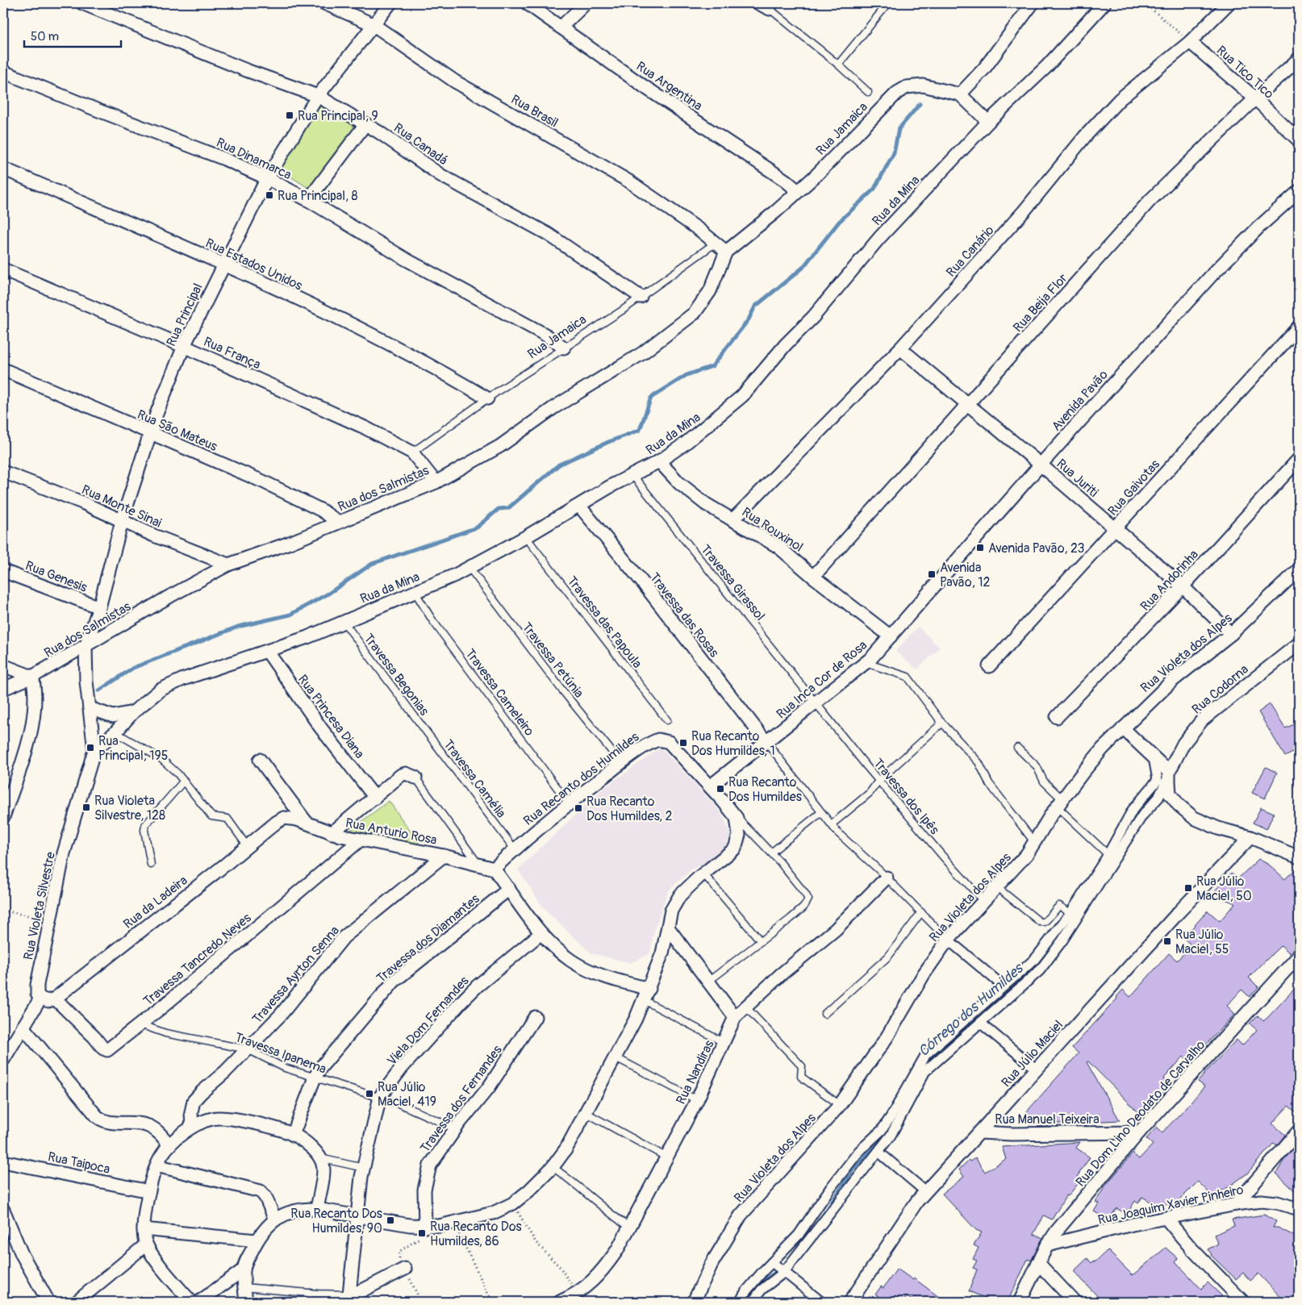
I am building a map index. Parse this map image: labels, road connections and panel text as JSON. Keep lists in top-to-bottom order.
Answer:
{
  "streets": {
    "street": [
      "Rua Tico Tico",
      "Rua Argentina",
      "Rua Brasil",
      "Rua Jamaica",
      "Rua Canadá",
      "Rua Dinamarca",
      "Rua da Mina",
      "Rua Canário",
      "Rua Estados Unidos",
      "Rua Beija Flor",
      "Rua Principal",
      "Rua França",
      "Avenida Pavão",
      "Rua São Mateus",
      "Rua Juriti",
      "Rua Gaivotas",
      "Rua dos Salmistas",
      "Rua Monte Sinai",
      "Rua Rouxinol",
      "Rua Genesis",
      "Rua Andorinha",
      "Travessa das Rosas",
      "Rua Violeta dos Alpes",
      "Rua Inca Cor de Rosa",
      "Rua Codorna",
      "Rua Princesa Diana",
      "Rua Recanto dos Humildes",
      "Rua Anturio Rosa",
      "Rua da Ladeira",
      "Rua Violeta Silvestre",
      "Travessa dos Diamantes",
      "Travessa Tancredo Neves",
      "Travessa Ayrton Senna",
      "Viela Dom Fernandes",
      "Rua Júlio Maciel",
      "Rua Nandiras",
      "Travessa dos Fernandes",
      "Rua Dom Lino Deodato de Carvalho",
      "Rua Manuel Teixeira",
      "Rua Taipoca",
      "Rua Joaquim Xavier Pinheiro"
    ],
    "lane": [
      "Travessa Girassol",
      "Travessa das Papoula",
      "Travessa Petúnia",
      "Travessa Begonias",
      "Travessa Cameleiro",
      "Travessa Camélia",
      "Travessa dos Ipês",
      "Travessa Ipanema"
    ]
  },
  "crossings": [
    ["Rua Tico Tico", "Rua Canário"],
    ["Rua Tico Tico", "Rua Beija Flor"],
    ["Rua Argentina", "Rua Jamaica"],
    ["Rua Brasil", "Rua Jamaica"],
    ["Rua Brasil", "Rua Principal"],
    ["Rua Brasil", "Rua dos Salmistas"],
    ["Rua Jamaica", "Rua Canadá"],
    ["Rua Jamaica", "Rua Dinamarca"],
    ["Rua Jamaica", "Rua Estados Unidos"],
    ["Rua Jamaica", "Rua França"],
    ["Rua Jamaica", "Rua dos Salmistas"],
    ["Rua Canadá", "Rua Principal"],
    ["Rua Dinamarca", "Rua Principal"],
    ["Rua da Mina", "Rua Rouxinol"],
    ["Rua da Mina", "Travessa Girassol"],
    ["Rua da Mina", "Travessa das Rosas"],
    ["Rua da Mina", "Travessa das Papoula"],
    ["Rua da Mina", "Travessa Petúnia"],
    ["Rua da Mina", "Travessa Begonias"],
    ["Rua da Mina", "Travessa Cameleiro"],
    ["Rua da Mina", "Rua Princesa Diana"],
    ["Rua da Mina", "Rua Violeta Silvestre"],
    ["Rua Canário", "Rua Juriti"],
    ["Rua Canário", "Rua Rouxinol"],
    ["Rua Estados Unidos", "Rua Principal"],
    ["Rua Beija Flor", "Rua Juriti"],
    ["Rua Beija Flor", "Rua Rouxinol"],
    ["Rua Principal", "Rua França"],
    ["Rua Principal", "Rua São Mateus"],
    ["Rua Principal", "Rua dos Salmistas"],
    ["Rua Principal", "Rua Monte Sinai"],
    ["Rua Principal", "Rua Genesis"],
    ["Rua Principal", "Rua Violeta Silvestre"],
    ["Rua França", "Rua dos Salmistas"],
    ["Avenida Pavão", "Rua Juriti"],
    ["Avenida Pavão", "Rua Rouxinol"],
    ["Avenida Pavão", "Rua Inca Cor de Rosa"],
    ["Rua São Mateus", "Rua dos Salmistas"],
    ["Rua Juriti", "Rua Gaivotas"],
    ["Rua Juriti", "Rua Andorinha"],
    ["Rua Juriti", "Rua Violeta dos Alpes"],
    ["Rua dos Salmistas", "Rua Monte Sinai"],
    ["Rua dos Salmistas", "Rua Violeta Silvestre"],
    ["Rua Rouxinol", "Rua Inca Cor de Rosa"],
    ["Travessa Girassol", "Rua Inca Cor de Rosa"],
    ["Travessa Girassol", "Travessa dos Ipês"],
    ["Travessa das Rosas", "Rua Inca Cor de Rosa"],
    ["Rua Violeta dos Alpes", "Travessa dos Ipês"],
    ["Travessa Petúnia", "Rua Recanto dos Humildes"],
    ["Travessa Begonias", "Travessa Camélia"],
    ["Rua Inca Cor de Rosa", "Rua Recanto dos Humildes"],
    ["Rua Inca Cor de Rosa", "Travessa dos Ipês"],
    ["Travessa Cameleiro", "Rua Recanto dos Humildes"],
    ["Travessa Camélia", "Rua Recanto dos Humildes"],
    ["Rua Recanto dos Humildes", "Rua Anturio Rosa"],
    ["Rua Anturio Rosa", "Rua da Ladeira"],
    ["Rua Anturio Rosa", "Travessa Tancredo Neves"],
    ["Rua Anturio Rosa", "Travessa Ayrton Senna"],
    ["Rua da Ladeira", "Travessa Tancredo Neves"],
    ["Travessa dos Diamantes", "Travessa Ipanema"],
    ["Travessa Tancredo Neves", "Travessa Ipanema"],
    ["Travessa Ayrton Senna", "Travessa Ipanema"],
    ["Viela Dom Fernandes", "Travessa Ipanema"],
    ["Travessa Ipanema", "Travessa dos Fernandes"],
    ["Rua Júlio Maciel", "Rua Manuel Teixeira"],
    ["Rua Dom Lino Deodato de Carvalho", "Rua Manuel Teixeira"],
    ["Rua Dom Lino Deodato de Carvalho", "Rua Joaquim Xavier Pinheiro"]
  ],
  "water": ["Córrego dos Humildes"],
  "places": {
    "transit": [
      "Rua Principal, 9",
      "Rua Principal, 8",
      "Avenida Pavão, 23",
      "Avenida Pavão, 12",
      "Rua Recanto Dos Humildes, 1",
      "Rua Principal, 195",
      "Rua Recanto Dos Humildes",
      "Rua Violeta Silvestre, 128",
      "Rua Recanto Dos Humildes, 2",
      "Rua Júlio Maciel, 50",
      "Rua Júlio Maciel, 55",
      "Rua Júlio Maciel, 419",
      "Rua Recanto Dos Humildes, 90",
      "Rua Recanto Dos Humildes, 86"
    ]
  },
  "scale_bar": "50 m"
}
